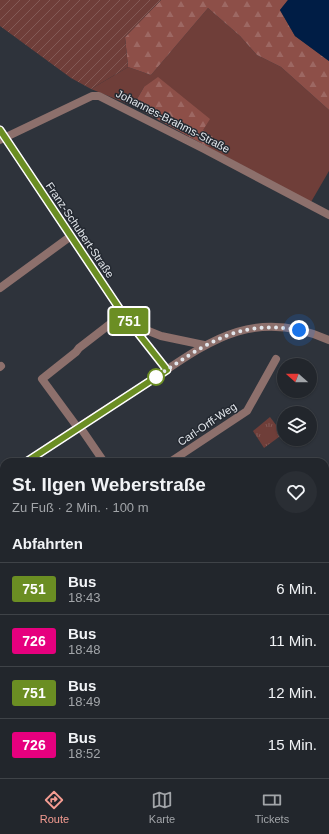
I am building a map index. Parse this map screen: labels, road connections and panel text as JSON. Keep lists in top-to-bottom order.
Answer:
{
  "streets": {
    "street": ["Johannes-Brahms-Straße", "Franz-Schubert-Straße", "Carl-Orff-Weg"]
  },
  "crossings": [
    ["Johannes-Brahms-Straße", "Franz-Schubert-Straße"]
  ],
  "lines": ["bus line 751"],
  "north": "left",
  "page": {
    "on_map": "751",
    "heading": [
      ["St. Ilgen Weberstraße", "Zu Fuß · 2 Min. · 100 m"],
      "Abfahrten"
    ],
    "list": [
      {
        "mark": "751",
        "name": "Bus",
        "note": "18:43",
        "value": "6 Min."
      },
      {
        "mark": "726",
        "name": "Bus",
        "note": "18:48",
        "value": "11 Min."
      },
      {
        "mark": "751",
        "name": "Bus",
        "note": "18:49",
        "value": "12 Min."
      },
      {
        "mark": "726",
        "name": "Bus",
        "note": "18:52",
        "value": "15 Min."
      }
    ],
    "tabs": ["Route", "Karte", "Tickets"]
  }
}
